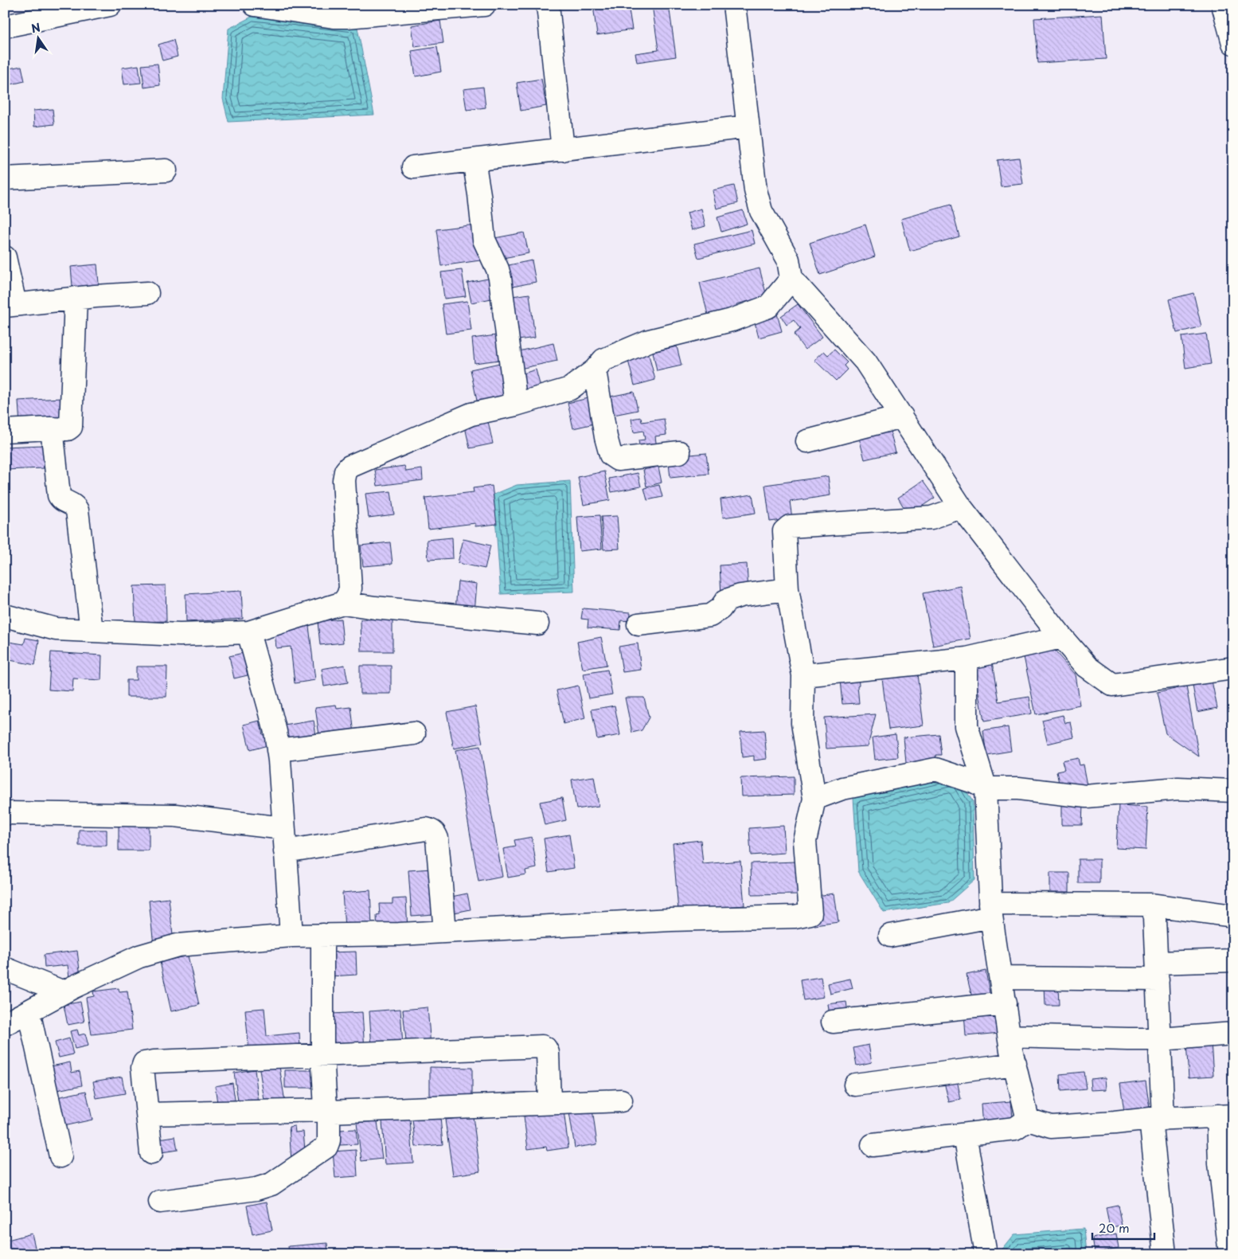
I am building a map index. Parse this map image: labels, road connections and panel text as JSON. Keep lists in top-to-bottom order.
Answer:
{
  "scale_bar": "20 m",
  "north": "top"
}
